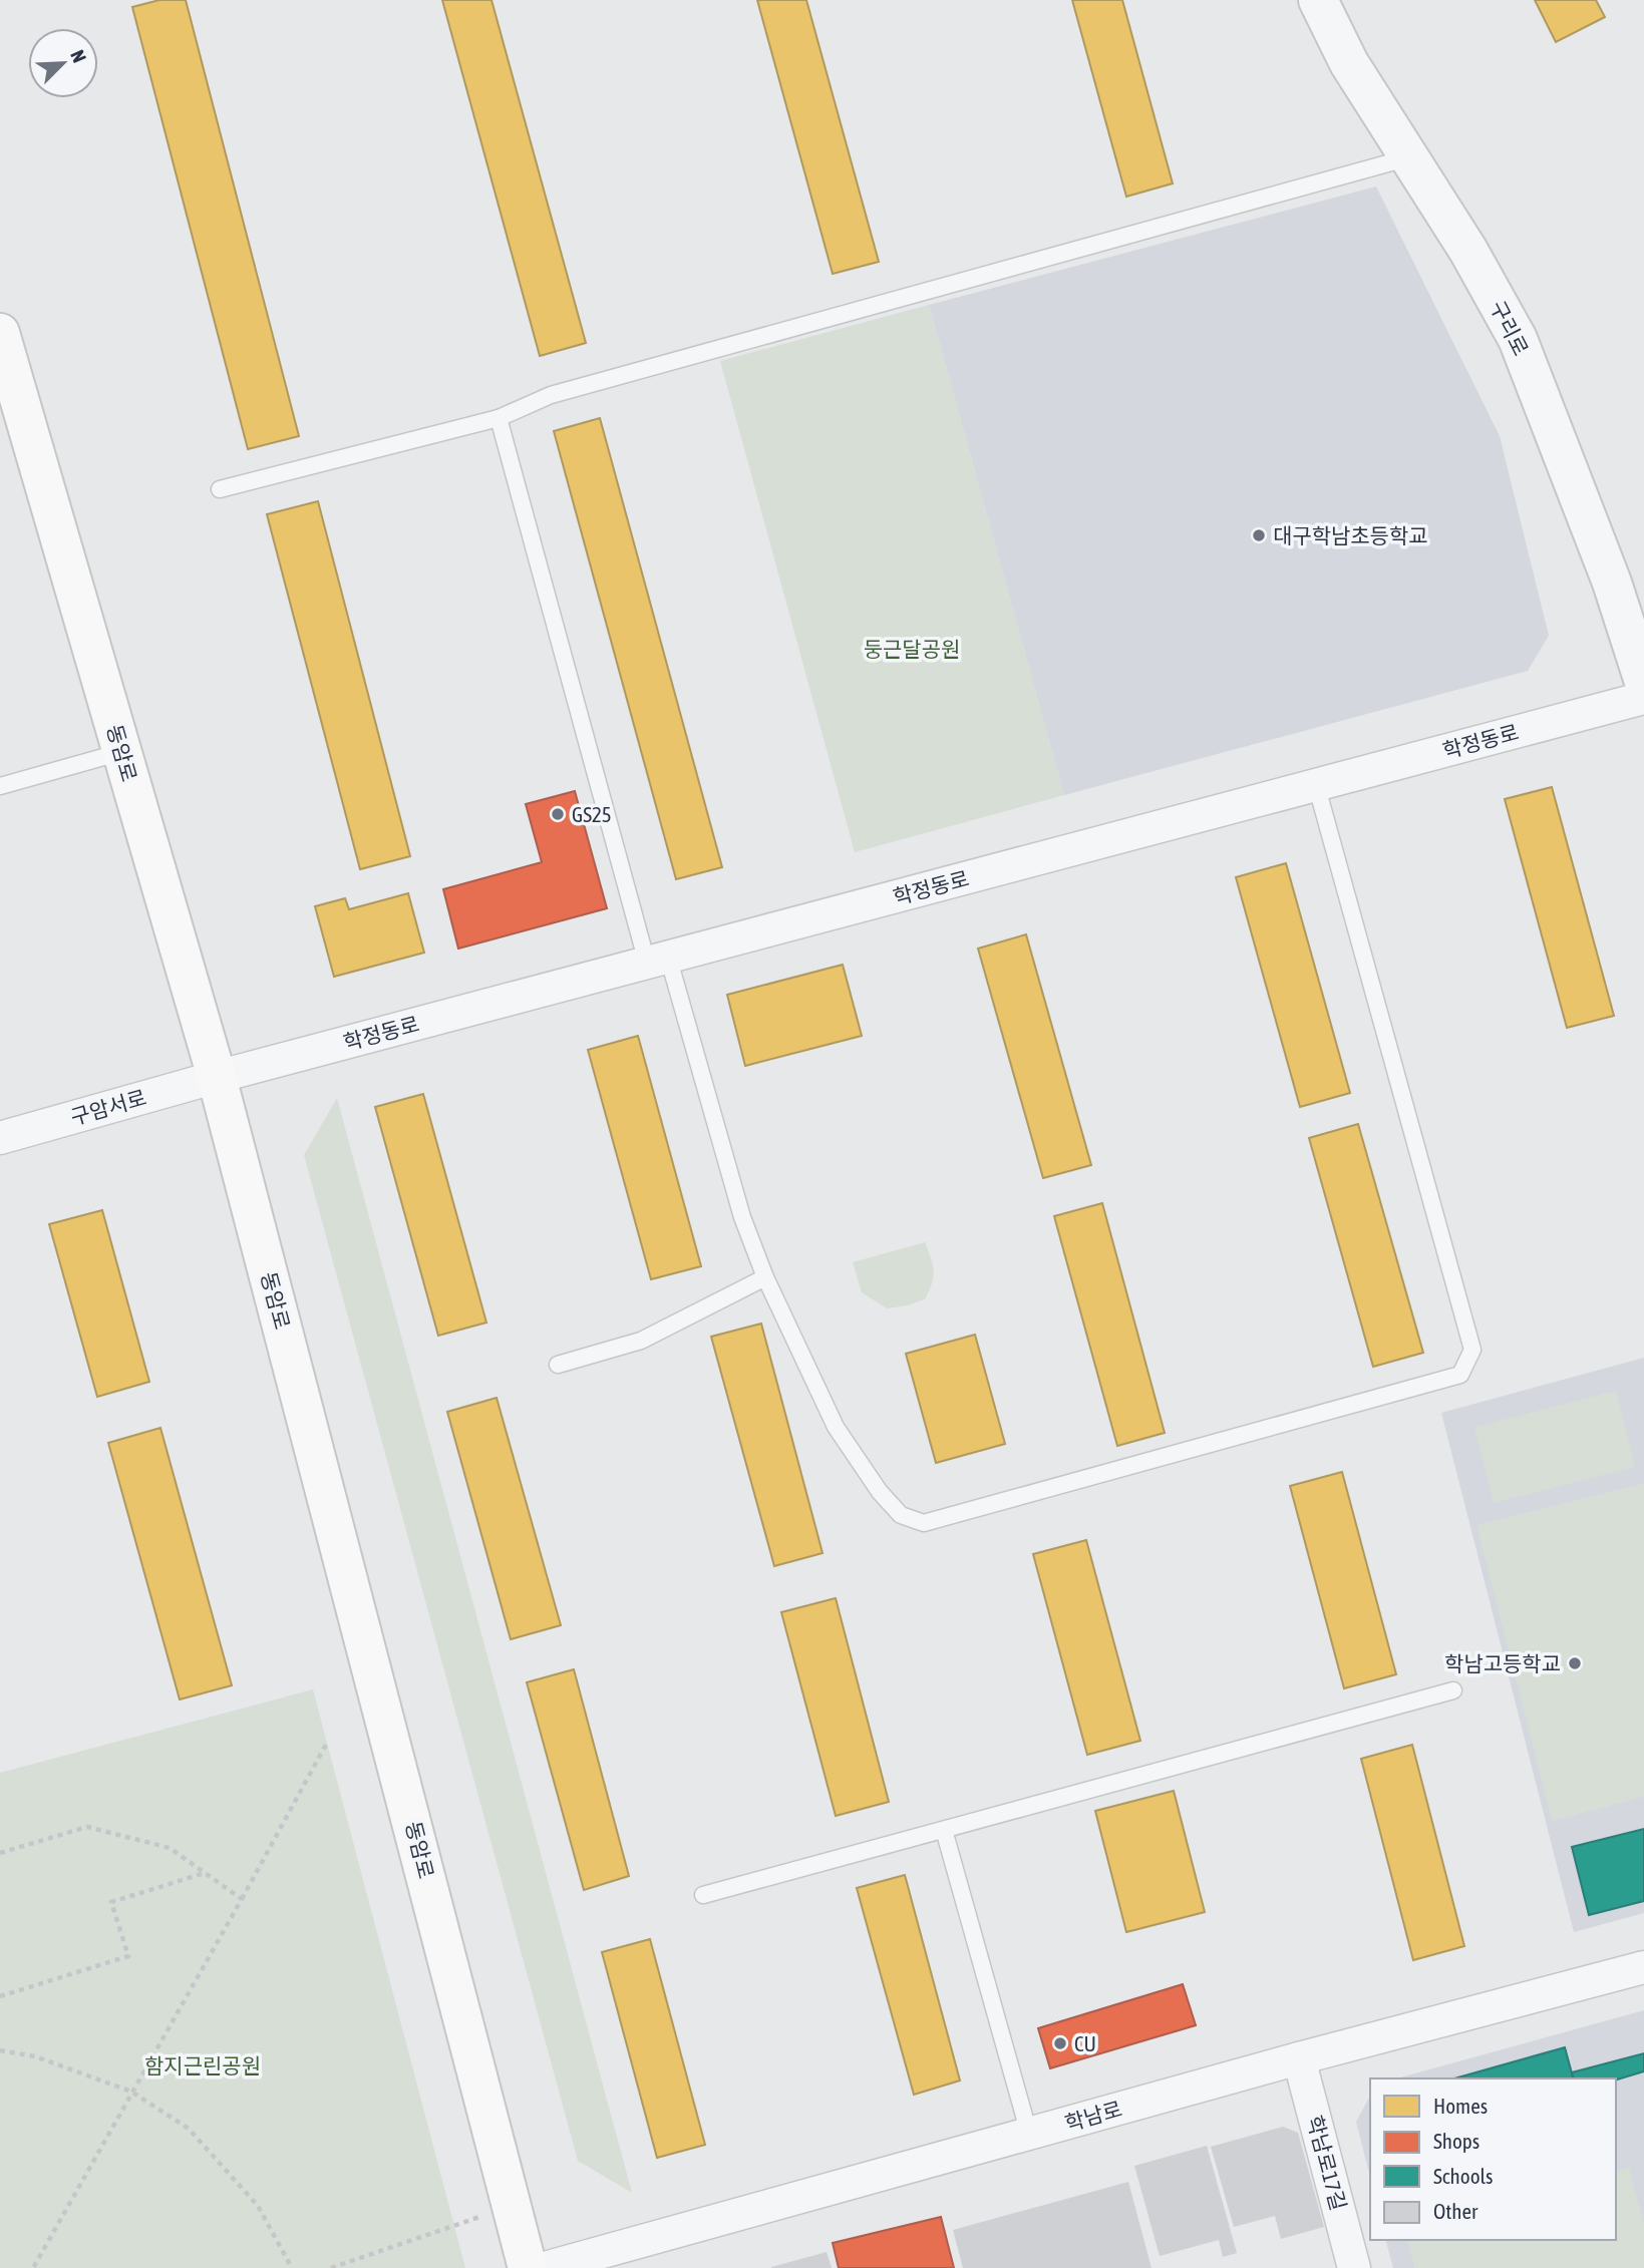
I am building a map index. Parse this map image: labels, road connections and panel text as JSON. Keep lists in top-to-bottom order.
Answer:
{
  "streets": {
    "main road": ["동암로"],
    "street": [
      "구리로",
      "학정동로",
      "구암서로",
      "학남로",
      "학남로17길"
    ]
  },
  "crossings": [
    ["학정동로", "동암로"],
    ["학정동로", "구암서로"],
    ["동암로", "구암서로"],
    ["학남로", "학남로17길"]
  ],
  "parks": ["둥근달공원", "함지근린공원"],
  "places": [
    "대구학남초등학교",
    "GS25",
    "학남고등학교",
    "CU"
  ],
  "legend": [
    "Homes",
    "Shops",
    "Schools",
    "Other"
  ],
  "north": "top right"
}
